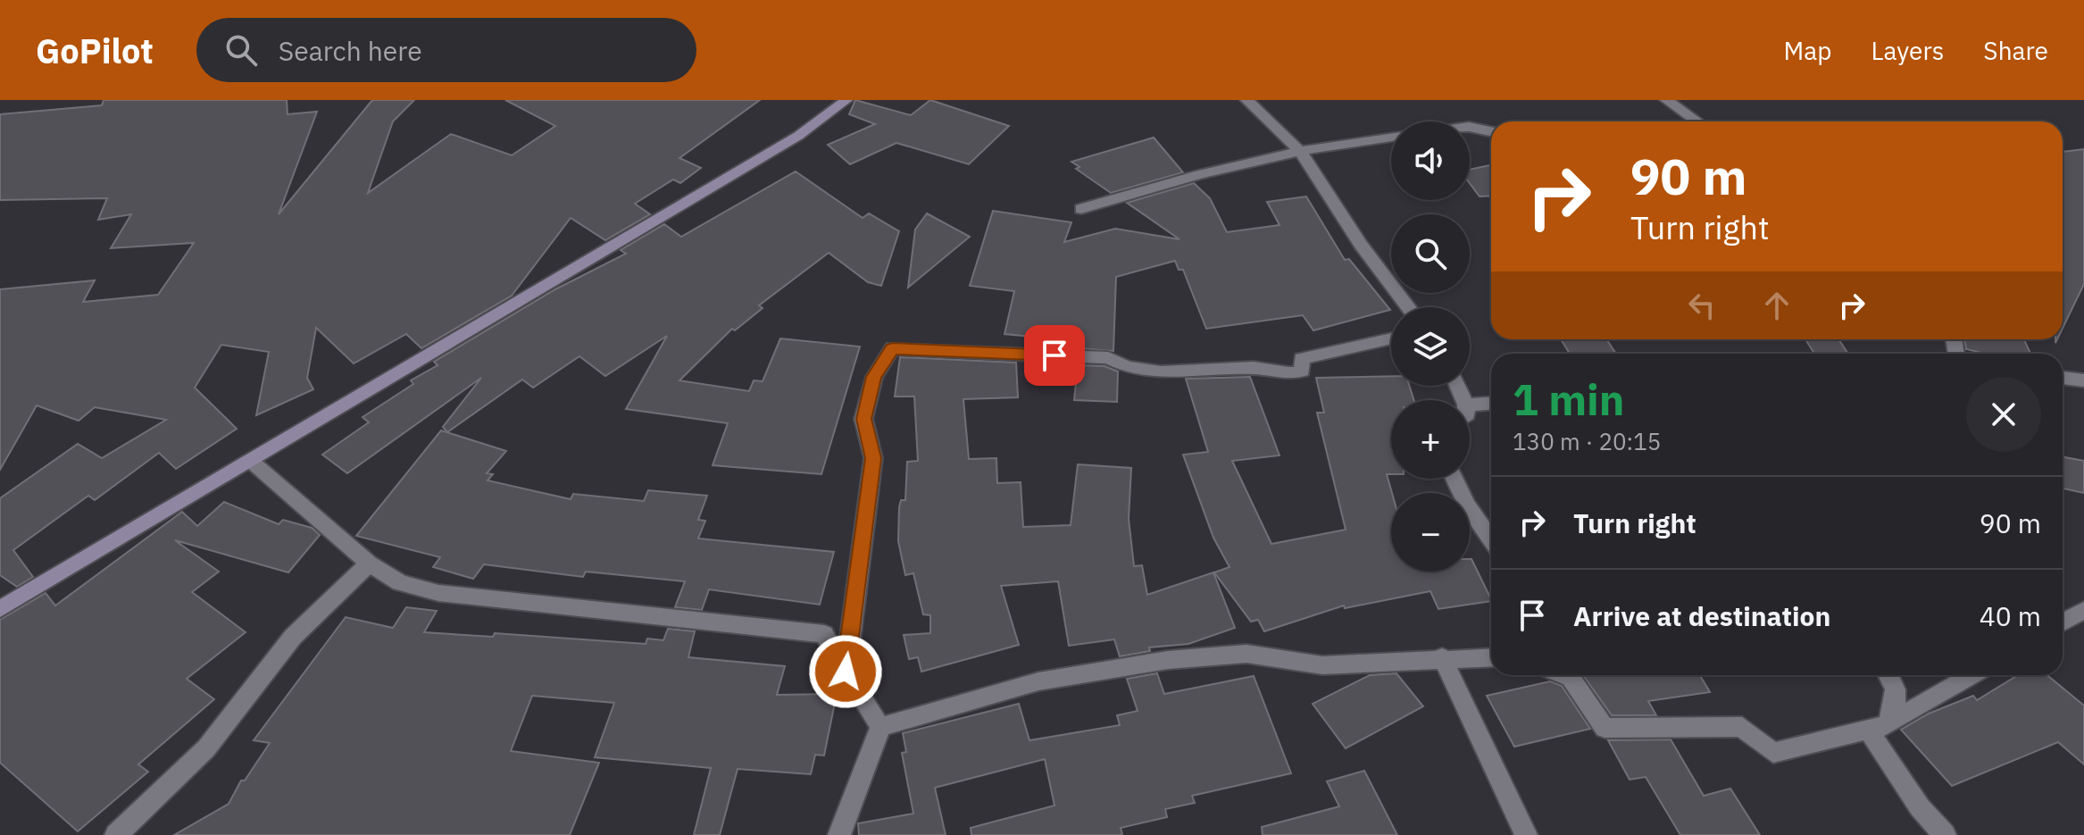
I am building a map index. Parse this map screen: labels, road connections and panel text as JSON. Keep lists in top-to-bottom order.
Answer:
{
  "page": {
    "header": "GoPilot",
    "search": "Search here",
    "nav": ["Map", "Layers", "Share"],
    "map_buttons": ["+", "−"],
    "turn": ["90 m", "Turn right"],
    "heading": ["1 min", "130 m · 20:15"],
    "list": [
      {
        "name": "Turn right",
        "value": "90 m"
      },
      {
        "name": "Arrive at destination",
        "value": "40 m"
      }
    ]
  }
}
